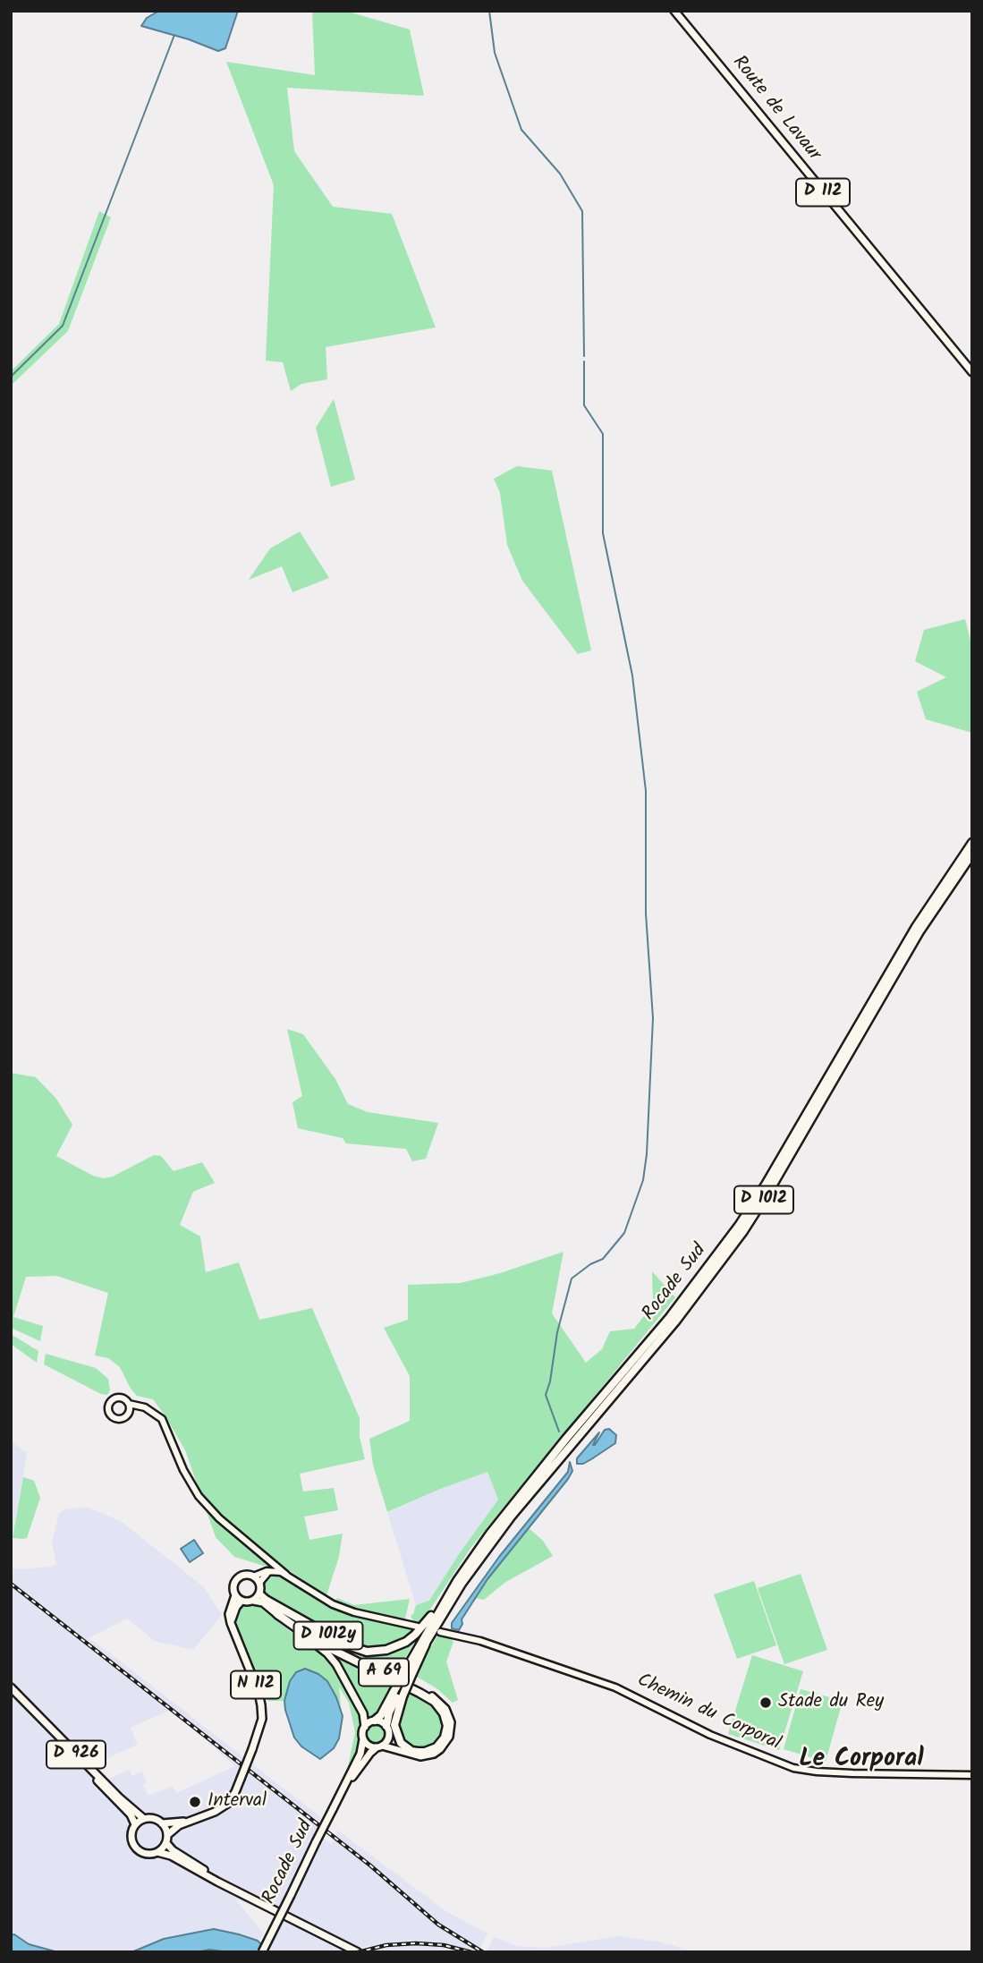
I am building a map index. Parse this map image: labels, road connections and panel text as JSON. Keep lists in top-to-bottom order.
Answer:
{
  "streets": {
    "highway": [
      "D 1012",
      "Rocade Sud",
      "D 1012y",
      "A 69"
    ],
    "main road": [
      "Route de Lavaur",
      "D 112",
      "N 112",
      "D 926"
    ],
    "street": ["Chemin du Corporal"]
  },
  "crossings": [
    ["Rocade Sud", "D 1012y"],
    ["Rocade Sud", "A 69"],
    ["D 1012y", "A 69"],
    ["N 112", "D 926"]
  ],
  "districts": ["Le Corporal"],
  "places": ["Stade du Rey", "Interval"]
}
